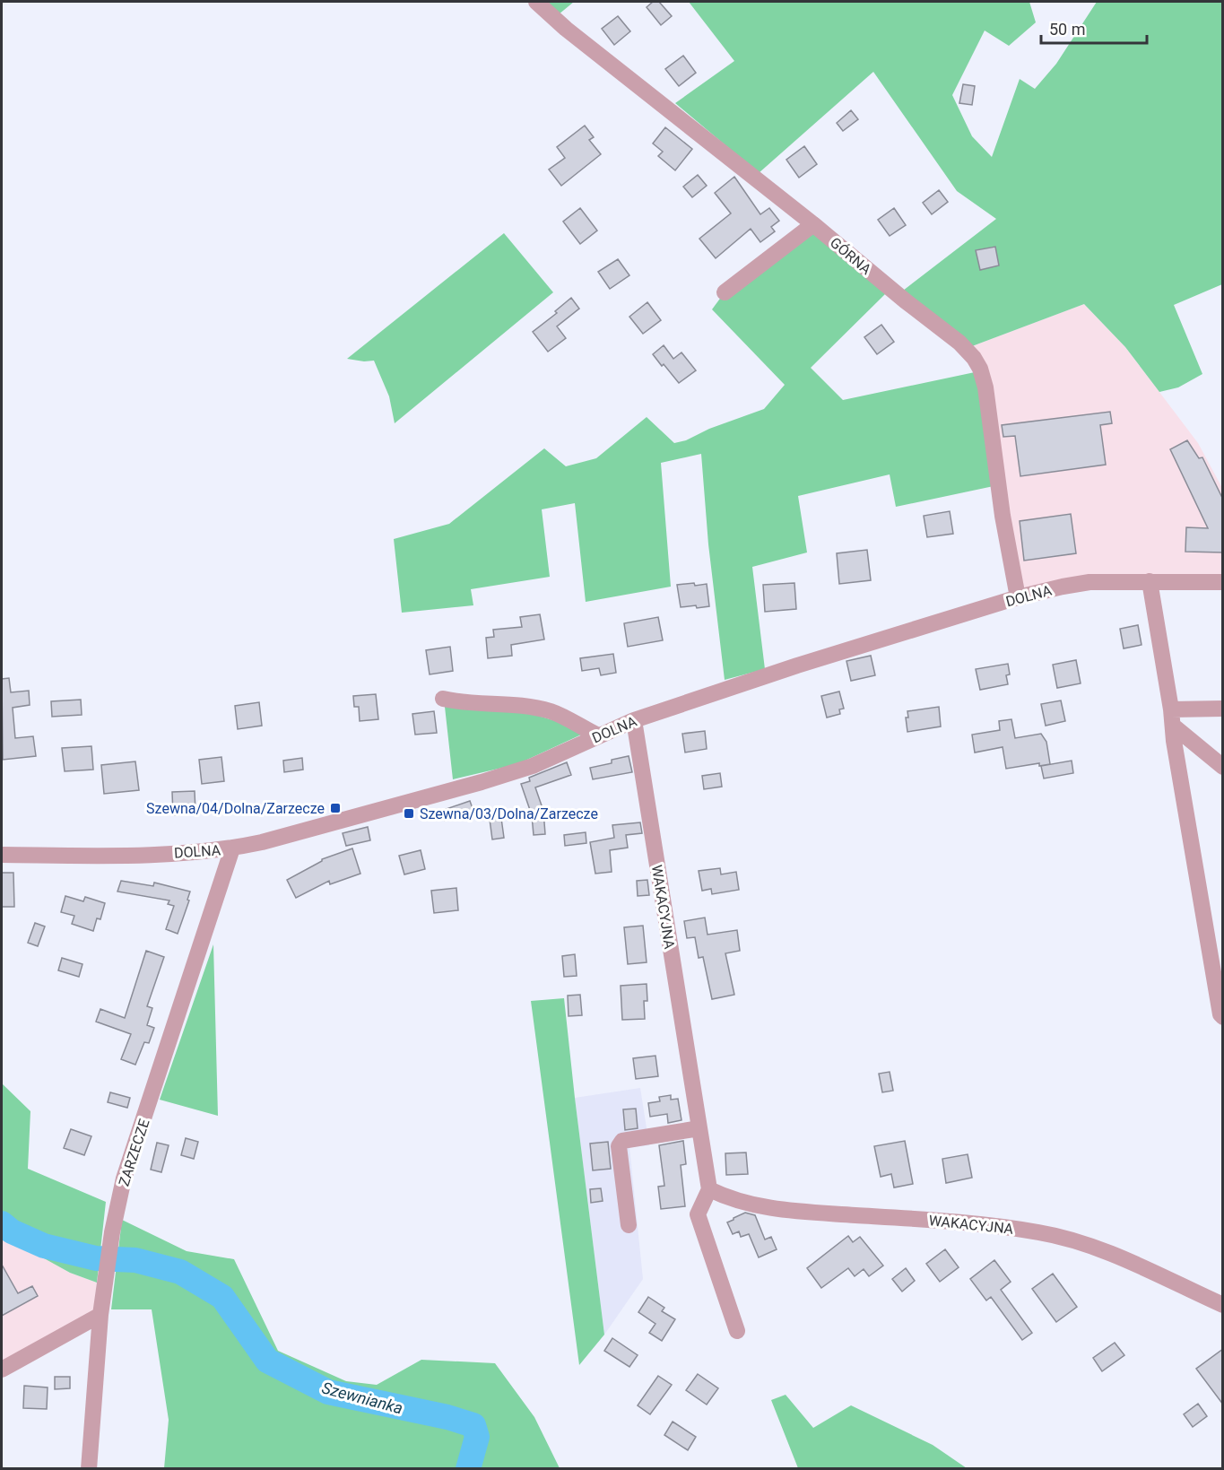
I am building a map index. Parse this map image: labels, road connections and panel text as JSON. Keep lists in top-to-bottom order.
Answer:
{
  "streets": {
    "street": [
      "GÓRNA",
      "DOLNA",
      "WAKACYJNA",
      "ZARZECZE"
    ]
  },
  "crossings": [
    ["GÓRNA", "DOLNA"],
    ["DOLNA", "WAKACYJNA"],
    ["DOLNA", "ZARZECZE"]
  ],
  "water": ["Szewnianka"],
  "places": {
    "transit": ["Szewna/04/Dolna/Zarzecze", "Szewna/03/Dolna/Zarzecze"]
  },
  "scale_bar": "50 m"
}
